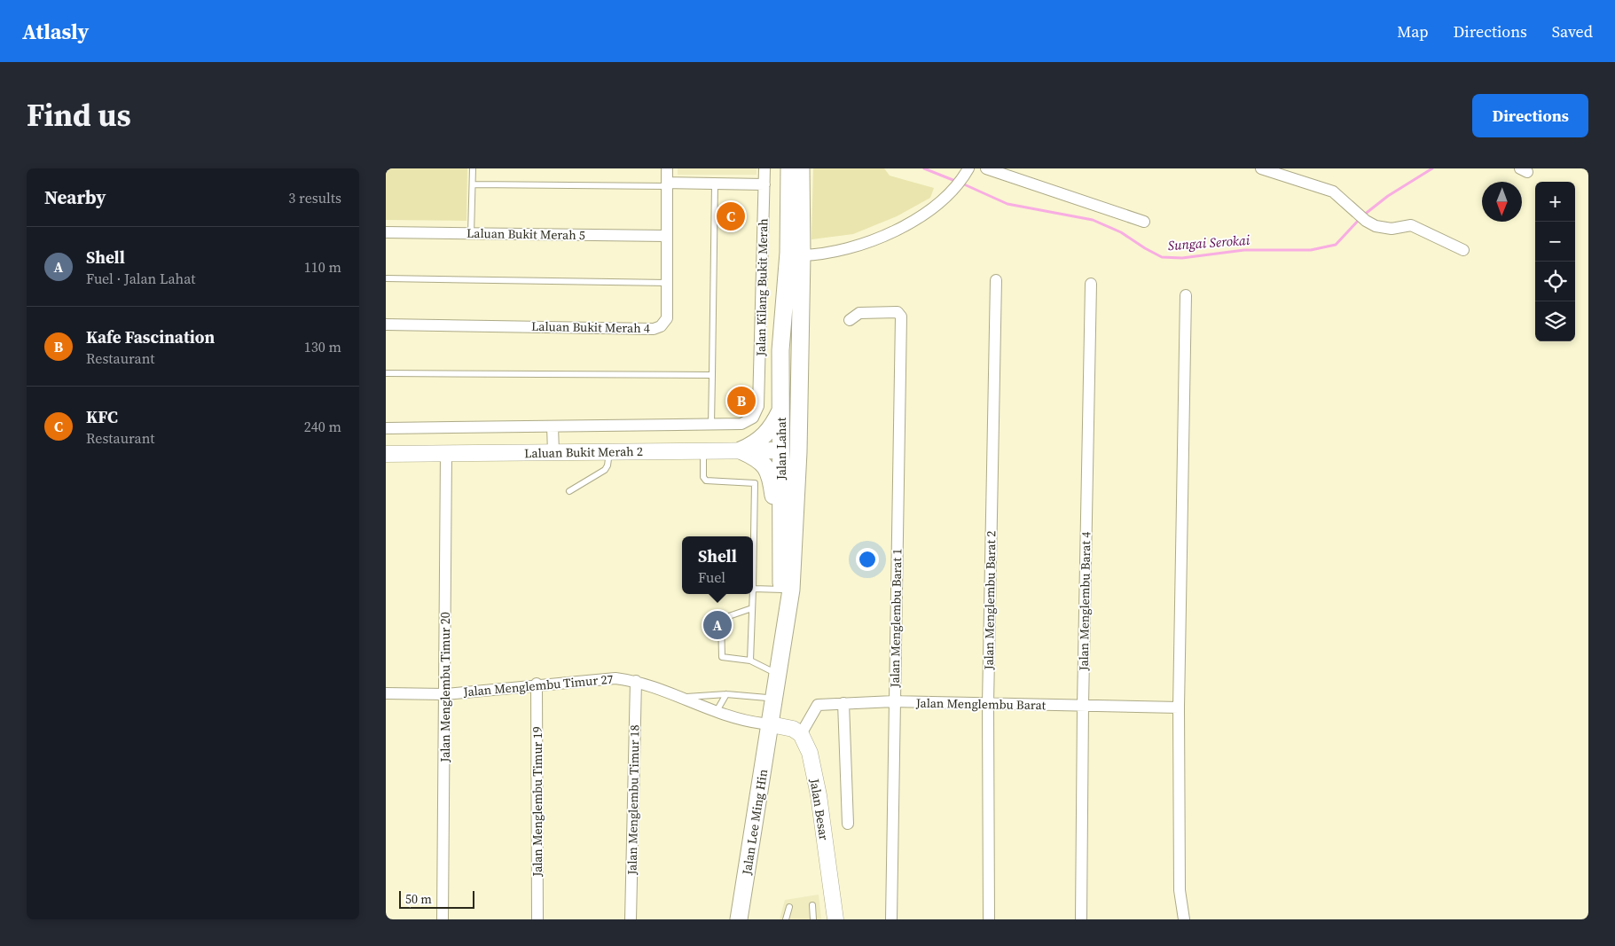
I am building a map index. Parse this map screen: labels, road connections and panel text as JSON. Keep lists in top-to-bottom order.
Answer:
{
  "streets": {
    "main road": ["Jalan Lahat", "Jalan Lee Ming Hin"],
    "street": [
      "Laluan Bukit Merah 5",
      "Jalan Kilang Bukit Merah",
      "Laluan Bukit Merah 4",
      "Laluan Bukit Merah 2",
      "Jalan Menglembu Barat 2",
      "Jalan Menglembu Barat 4",
      "Jalan Menglembu Barat 1",
      "Jalan Menglembu Timur 27",
      "Jalan Menglembu Timur 20",
      "Jalan Menglembu Barat",
      "Jalan Menglembu Timur 18",
      "Jalan Menglembu Timur 19",
      "Jalan Besar"
    ]
  },
  "crossings": [
    ["Laluan Bukit Merah 5", "Laluan Bukit Merah 4"],
    ["Jalan Lahat", "Laluan Bukit Merah 2"],
    ["Jalan Lahat", "Jalan Menglembu Timur 27"],
    ["Jalan Lahat", "Jalan Lee Ming Hin"],
    ["Laluan Bukit Merah 2", "Jalan Menglembu Timur 20"],
    ["Jalan Menglembu Barat 2", "Jalan Menglembu Barat"],
    ["Jalan Menglembu Barat 4", "Jalan Menglembu Barat"],
    ["Jalan Menglembu Barat 1", "Jalan Menglembu Barat"],
    ["Jalan Menglembu Timur 27", "Jalan Menglembu Timur 20"],
    ["Jalan Menglembu Timur 27", "Jalan Menglembu Timur 18"],
    ["Jalan Menglembu Timur 27", "Jalan Menglembu Timur 19"],
    ["Jalan Menglembu Timur 27", "Jalan Lee Ming Hin"],
    ["Jalan Menglembu Barat", "Jalan Besar"]
  ],
  "water": ["Sungai Serokai"],
  "scale_bar": "50 m",
  "north": "bottom",
  "page": {
    "header": "Atlasly",
    "nav": ["Map", "Directions", "Saved"],
    "title": "Find us",
    "buttons": "Directions",
    "heading": ["Nearby", "3 results"],
    "map_buttons": ["+", "−"],
    "pins": ["C", "B", "A"],
    "list": [
      {
        "mark": "A",
        "name": "Shell",
        "note": "Fuel · Jalan Lahat",
        "value": "110 m"
      },
      {
        "mark": "B",
        "name": "Kafe Fascination",
        "note": "Restaurant",
        "value": "130 m"
      },
      {
        "mark": "C",
        "name": "KFC",
        "note": "Restaurant",
        "value": "240 m"
      }
    ],
    "popup": ["Shell", "Fuel"],
    "scale": "50 m"
  }
}
